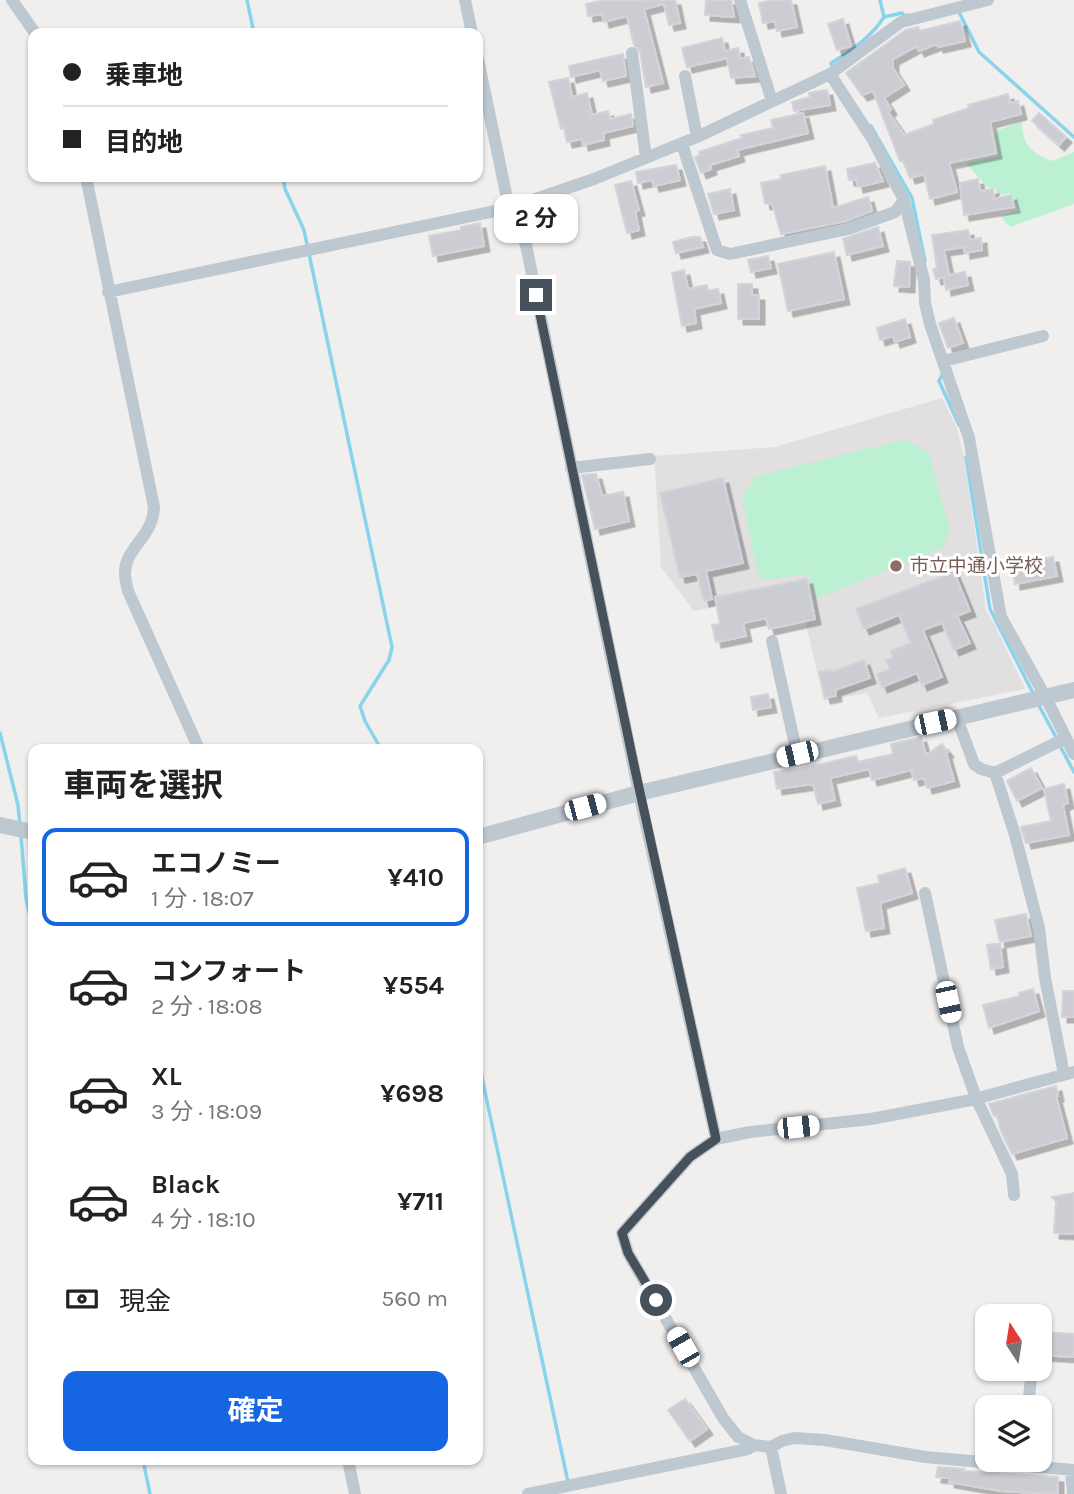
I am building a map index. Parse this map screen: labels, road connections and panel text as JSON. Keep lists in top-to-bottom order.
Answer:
{
  "places": ["市立中通小学校"],
  "north": "top",
  "page": {
    "banner": ["乗車地", "目的地"],
    "bubble": "2 分",
    "heading": "車両を選択",
    "list": [
      {
        "name": "エコノミー",
        "note": "1 分 · 18:07",
        "value": "¥410"
      },
      {
        "name": "コンフォート",
        "note": "2 分 · 18:08",
        "value": "¥554"
      },
      {
        "name": "XL",
        "note": "3 分 · 18:09",
        "value": "¥698"
      },
      {
        "name": "Black",
        "note": "4 分 · 18:10",
        "value": "¥711"
      }
    ],
    "pay": ["現金", "560 m"],
    "buttons": "確定"
  }
}
